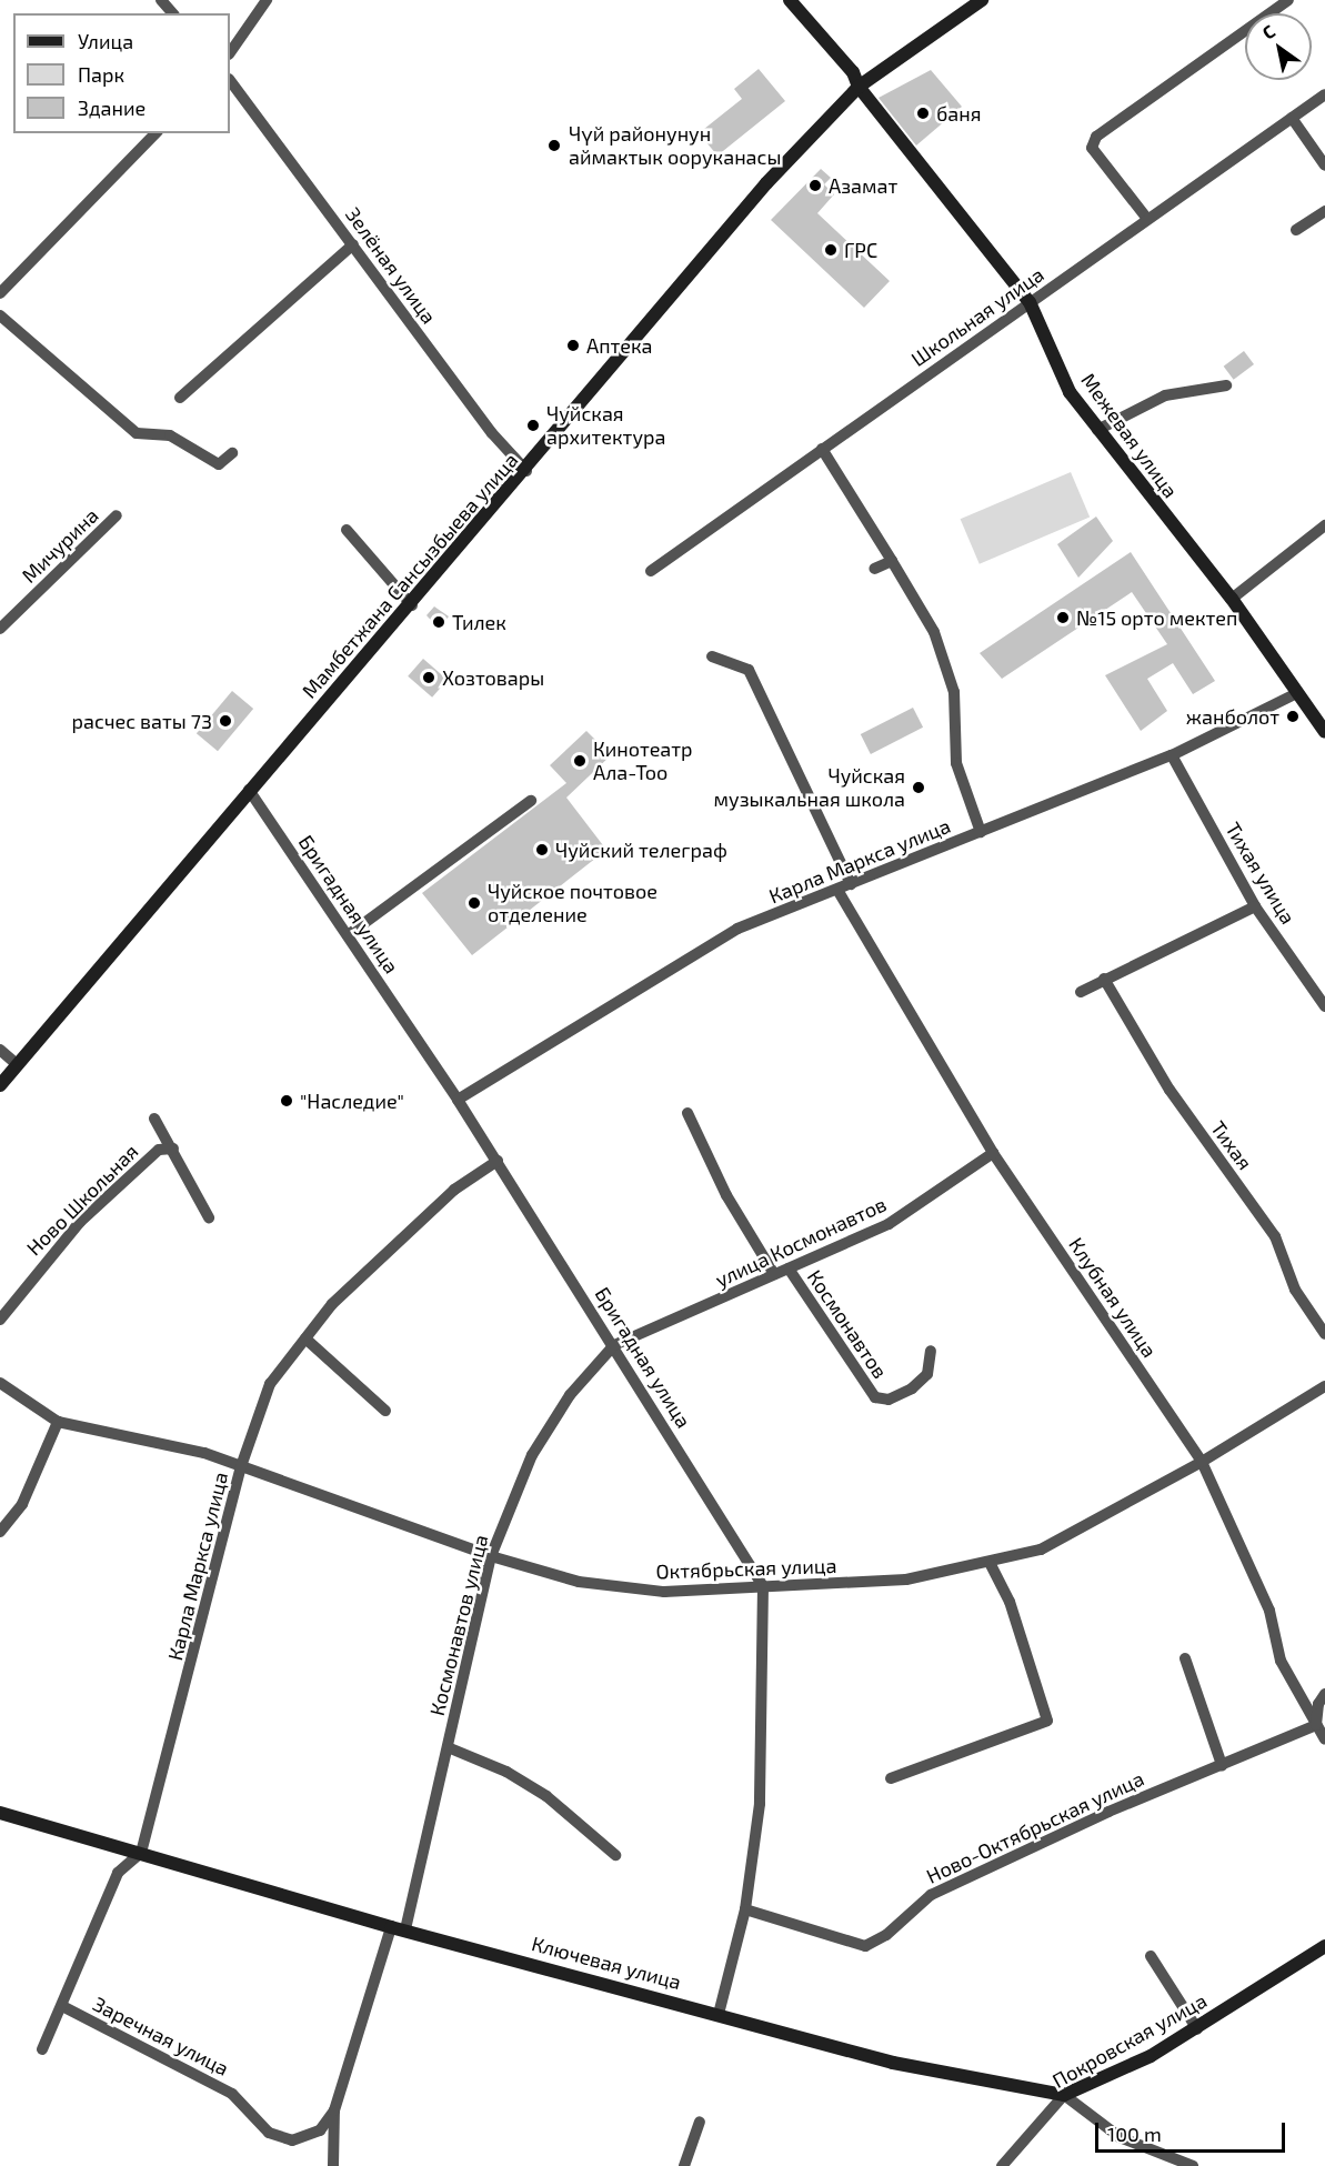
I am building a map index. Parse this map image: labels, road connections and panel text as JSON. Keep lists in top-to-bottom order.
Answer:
{
  "streets": {
    "street": [
      "Зелёная улица",
      "Школьная улица",
      "Межевая улица",
      "Мичурина",
      "Мамбетжана Сансызбыева улица",
      "Карла Маркса улица",
      "Тихая улица",
      "Бригадная улица",
      "Тихая",
      "Ново Школьная",
      "улица Космонавтов",
      "Клубная улица",
      "Космонавтов",
      "Октябрьская улица",
      "Космонавтов улица",
      "Ново-Октябрьская улица",
      "Ключевая улица",
      "Заречная улица",
      "Покровская улица"
    ]
  },
  "crossings": [
    ["Зелёная улица", "Мамбетжана Сансызбыева улица"],
    ["Школьная улица", "Межевая улица"],
    ["Межевая улица", "Мамбетжана Сансызбыева улица"],
    ["Межевая улица", "Карла Маркса улица"],
    ["Мамбетжана Сансызбыева улица", "Бригадная улица"],
    ["Карла Маркса улица", "Тихая улица"],
    ["Карла Маркса улица", "Бригадная улица"],
    ["Карла Маркса улица", "Клубная улица"],
    ["Карла Маркса улица", "Октябрьская улица"],
    ["Карла Маркса улица", "Ключевая улица"],
    ["Бригадная улица", "улица Космонавтов"],
    ["Бригадная улица", "Октябрьская улица"],
    ["Бригадная улица", "Космонавтов улица"],
    ["улица Космонавтов", "Клубная улица"],
    ["улица Космонавтов", "Космонавтов"],
    ["улица Космонавтов", "Космонавтов улица"],
    ["Клубная улица", "Октябрьская улица"],
    ["Клубная улица", "Ново-Октябрьская улица"],
    ["Октябрьская улица", "Космонавтов улица"],
    ["Космонавтов улица", "Ключевая улица"],
    ["Ключевая улица", "Покровская улица"]
  ],
  "places": [
    "баня",
    "Чүй районунун аймактык ооруканасы",
    "Азамат",
    "ГРС",
    "Аптека",
    "Чуйская архитектура",
    "№15 орто мектеп",
    "Тилек",
    "Хозтовары",
    "жанболот",
    "расчес ваты 73",
    "Кинотеатр Ала-Тоо",
    "Чуйская музыкальная школа",
    "Чуйский телеграф",
    "Чуйское почтовое отделение",
    "\"Наследие\""
  ],
  "legend": ["Улица", "Парк", "Здание"],
  "scale_bar": "100 m",
  "north": "top left"
}
